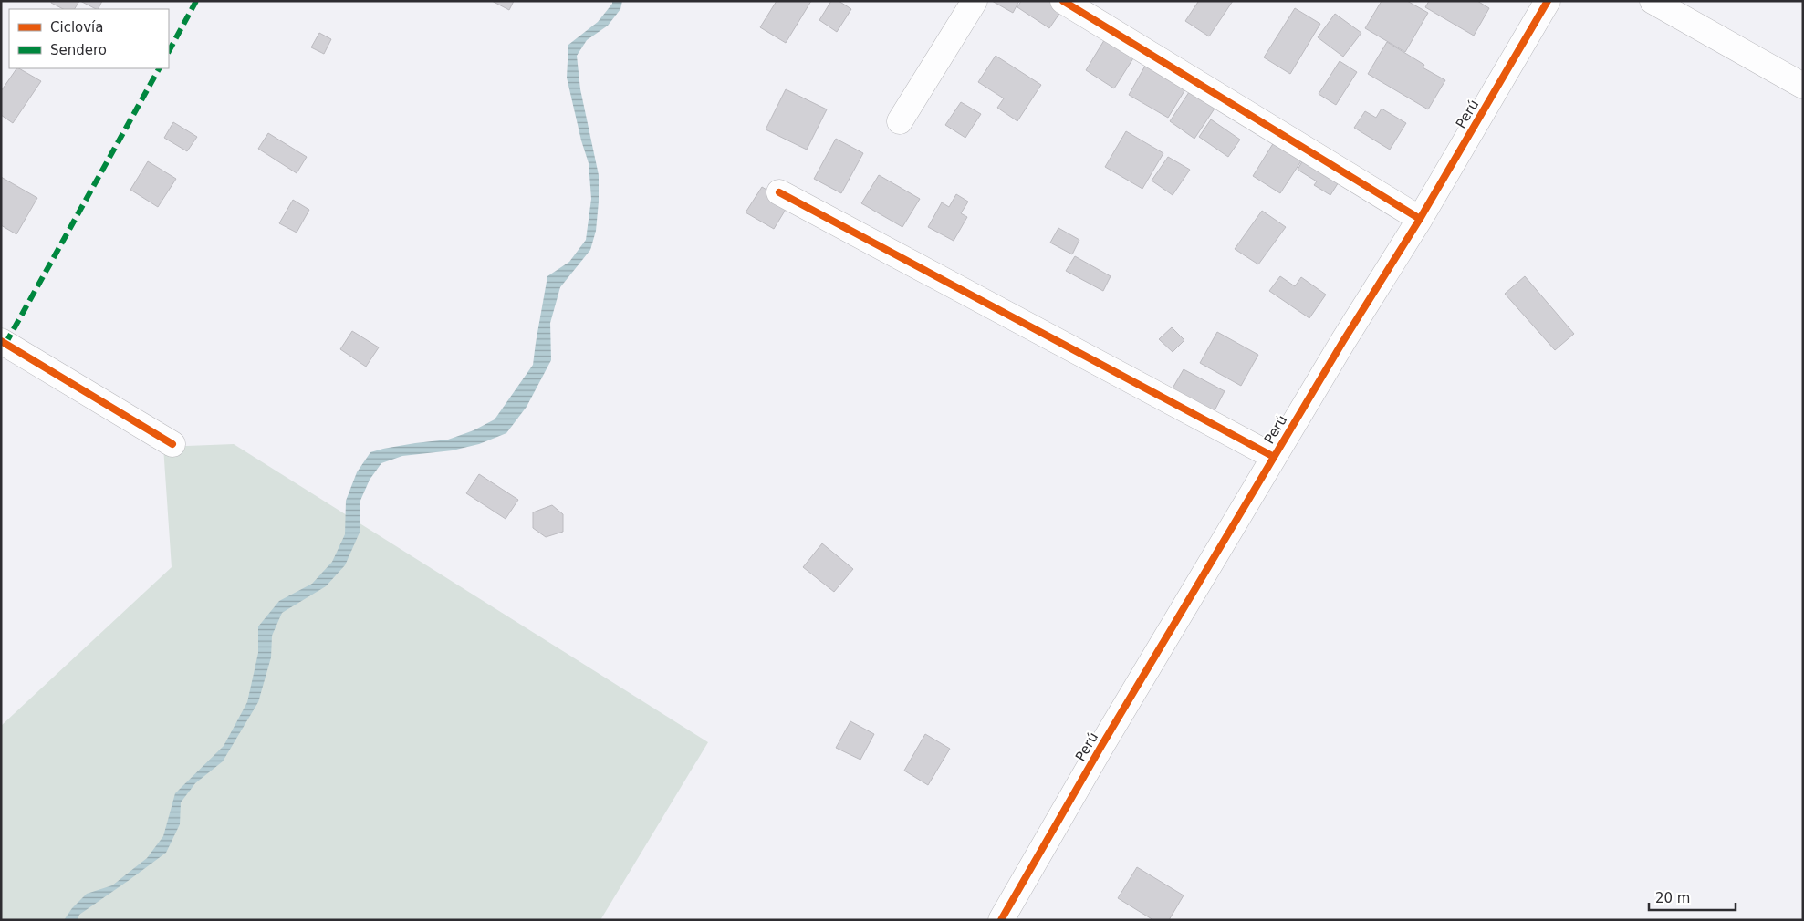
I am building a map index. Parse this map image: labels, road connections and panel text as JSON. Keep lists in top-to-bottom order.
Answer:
{
  "streets": {
    "street": ["Perú"]
  },
  "legend": ["Ciclovía", "Sendero"],
  "scale_bar": "20 m"
}
